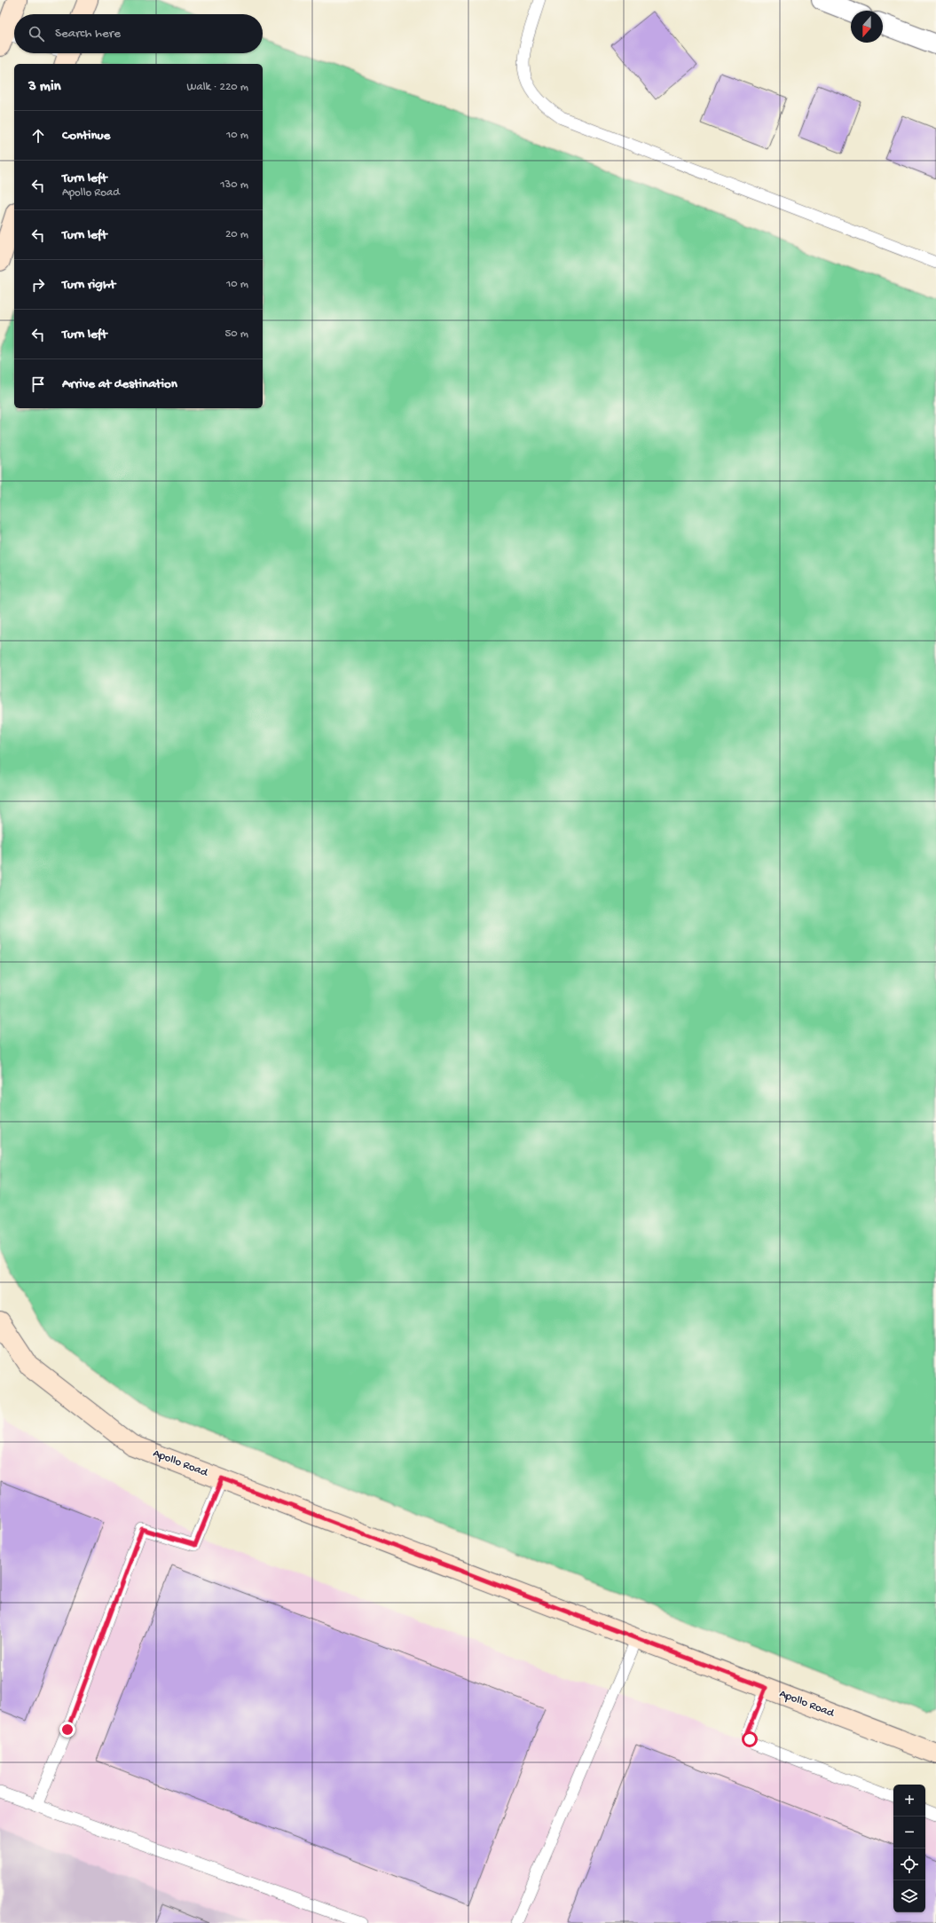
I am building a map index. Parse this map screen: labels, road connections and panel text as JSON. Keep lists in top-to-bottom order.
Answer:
{
  "streets": {
    "street": ["Apollo Road"]
  },
  "north": "bottom",
  "page": {
    "search": "Search here",
    "heading": ["3 min", "Walk · 220 m"],
    "list": [
      ["Continue", "10 m"],
      ["Turn left", "Apollo Road", "130 m"],
      ["Turn left", "20 m"],
      ["Turn right", "10 m"],
      ["Turn left", "50 m"],
      "Arrive at destination"
    ],
    "map_buttons": ["+", "−"]
  }
}
